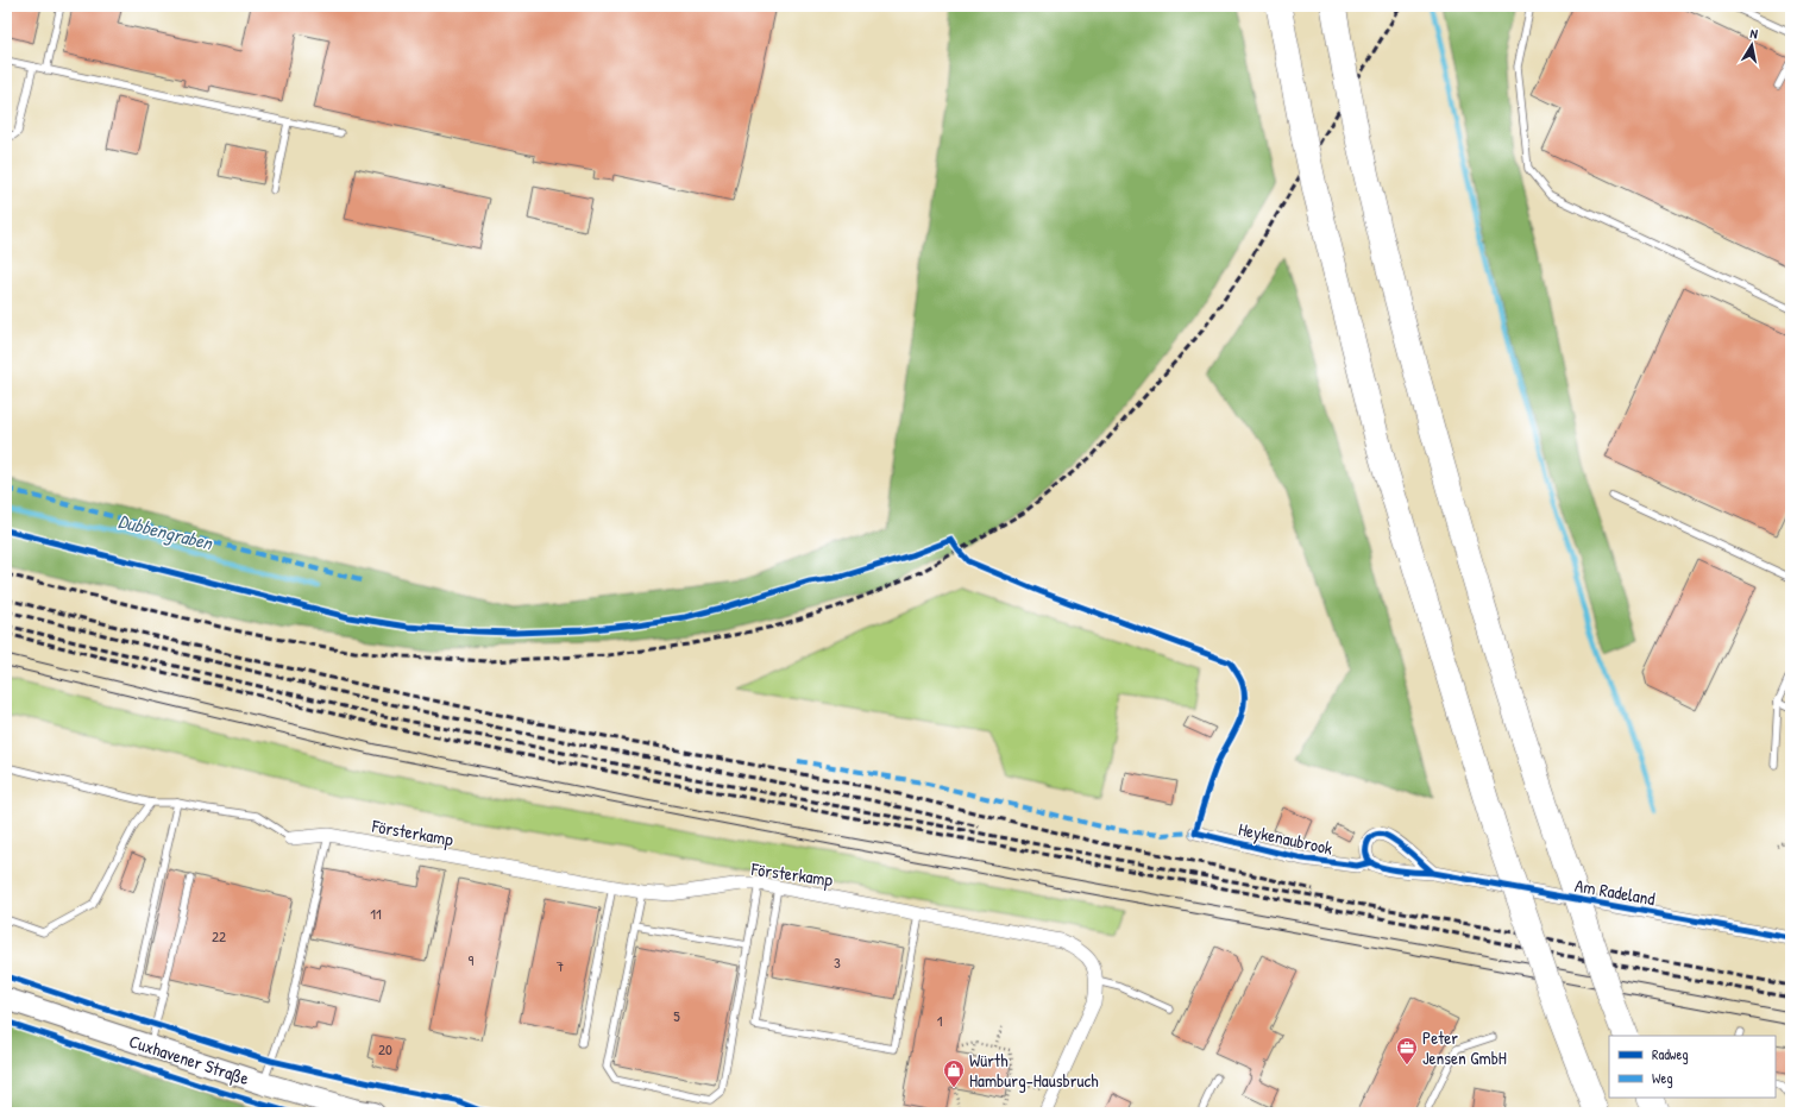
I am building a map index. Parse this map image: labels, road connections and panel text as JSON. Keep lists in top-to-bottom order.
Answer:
{
  "streets": {
    "main road": ["Cuxhavener Straße"],
    "street": ["Försterkamp", "Heykenaubrook", "Am Radeland"]
  },
  "crossings": [
    ["Heykenaubrook", "Am Radeland"]
  ],
  "water": ["Dubbengraben"],
  "places": {
    "office": ["Peter Jensen GmbH"],
    "shop": ["Würth Hamburg-Hausbruch"]
  },
  "house_numbers": [
    "11",
    "22",
    "9",
    "3",
    "7",
    "5",
    "1",
    "20"
  ],
  "legend": ["Radweg", "Weg"],
  "north": "top"
}
